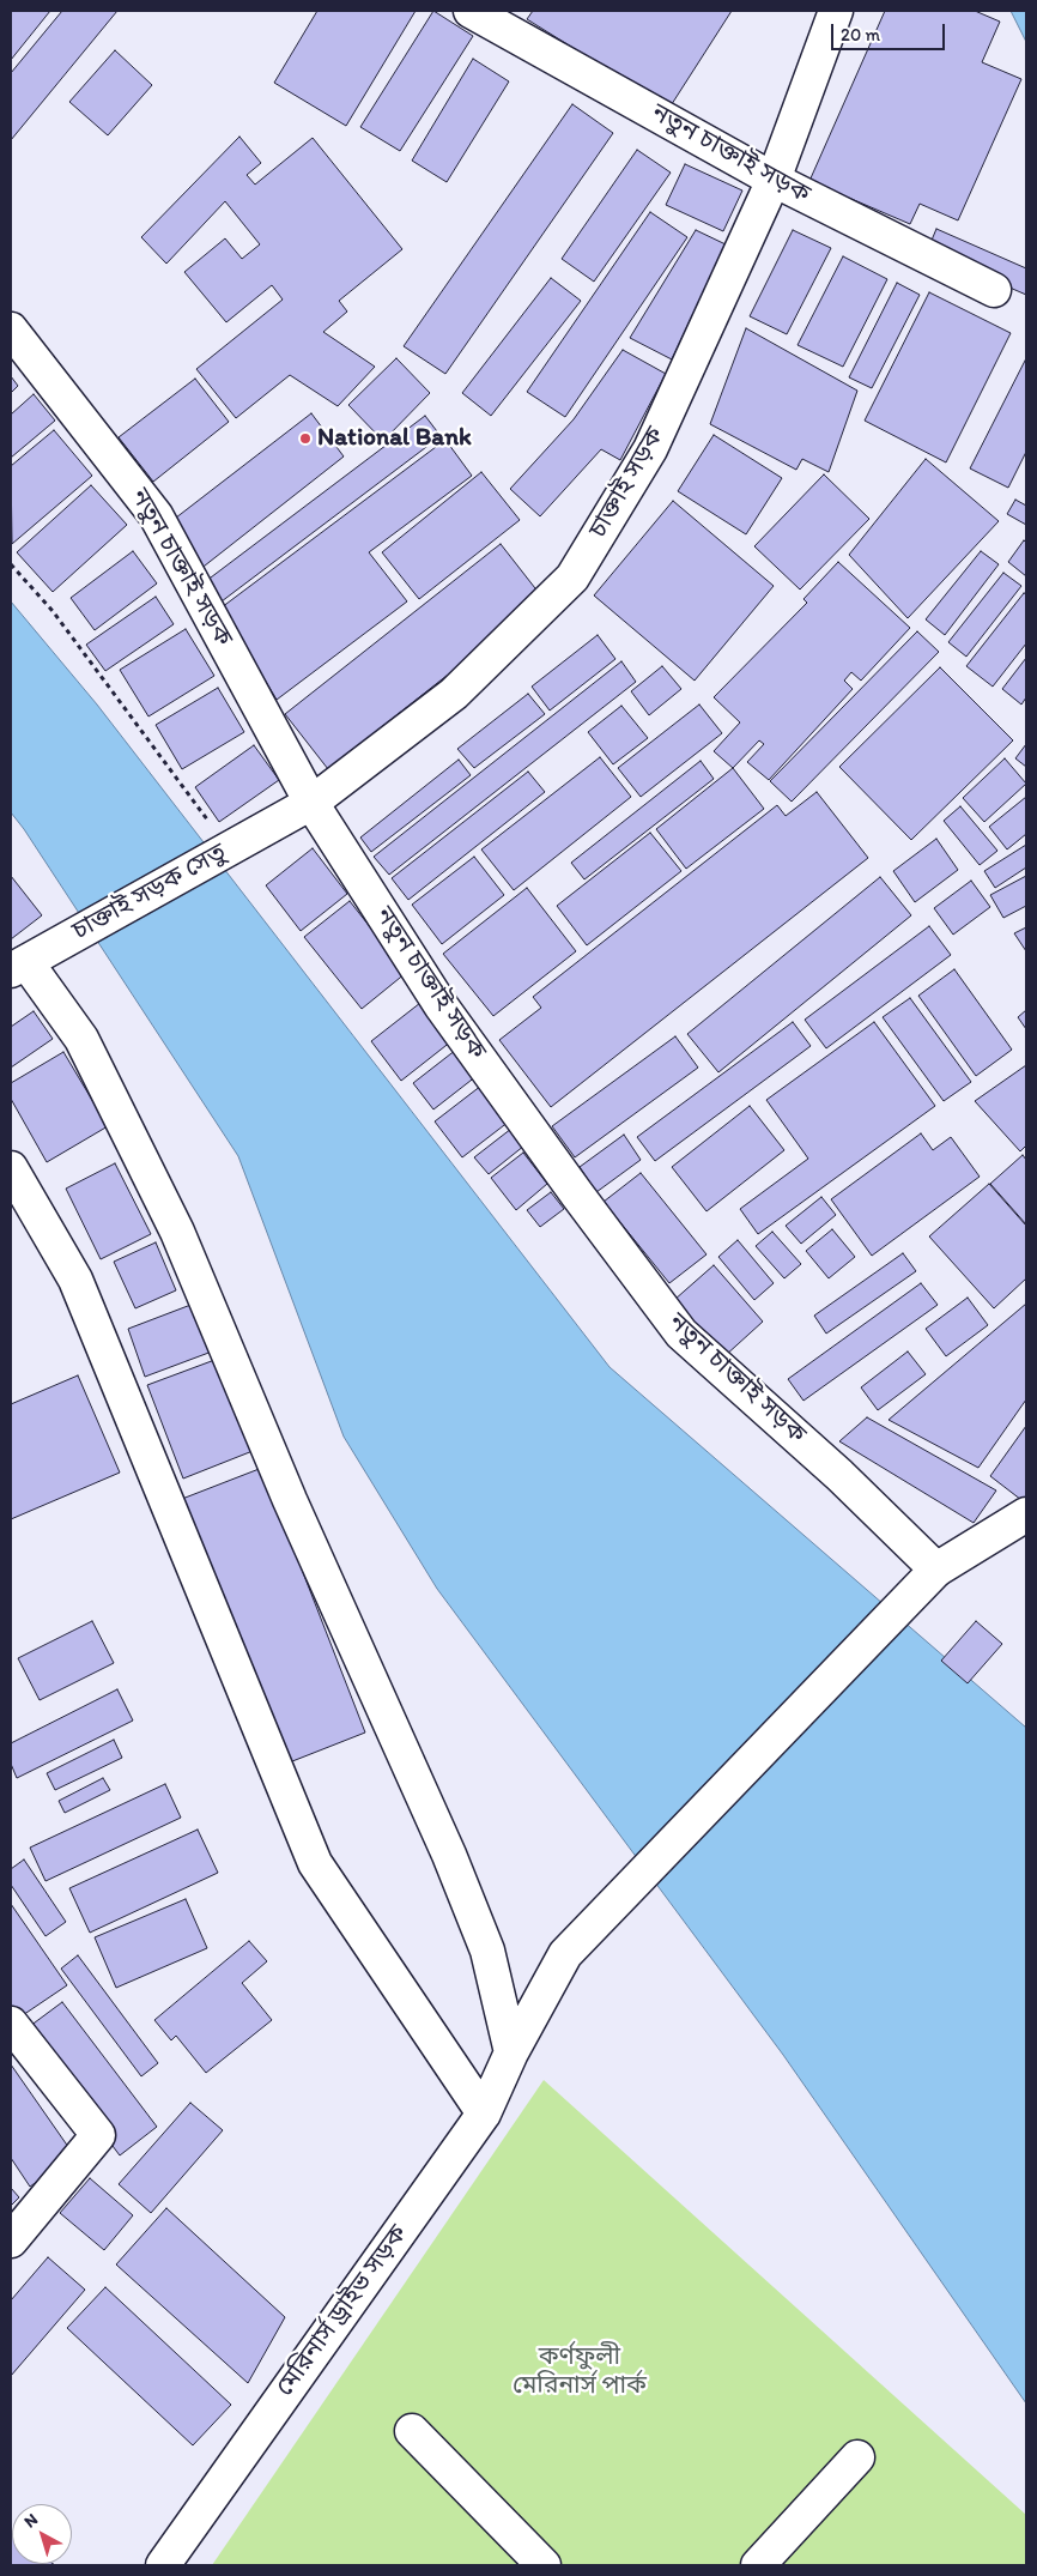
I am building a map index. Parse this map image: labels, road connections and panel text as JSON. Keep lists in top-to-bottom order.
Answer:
{
  "streets": {
    "street": [
      "নতুন চাক্তাই সড়ক",
      "চাক্তাই সড়ক",
      "চাক্তাই সড়ক সেতু",
      "মেরিনার্স ড্রাইভ সড়ক"
    ]
  },
  "crossings": [
    ["নতুন চাক্তাই সড়ক", "চাক্তাই সড়ক"],
    ["নতুন চাক্তাই সড়ক", "মেরিনার্স ড্রাইভ সড়ক"],
    ["চাক্তাই সড়ক", "চাক্তাই সড়ক সেতু"]
  ],
  "parks": ["কর্ণফুলী মেরিনার্স পার্ক"],
  "places": ["National Bank"],
  "scale_bar": "20 m",
  "north": "top left"
}
